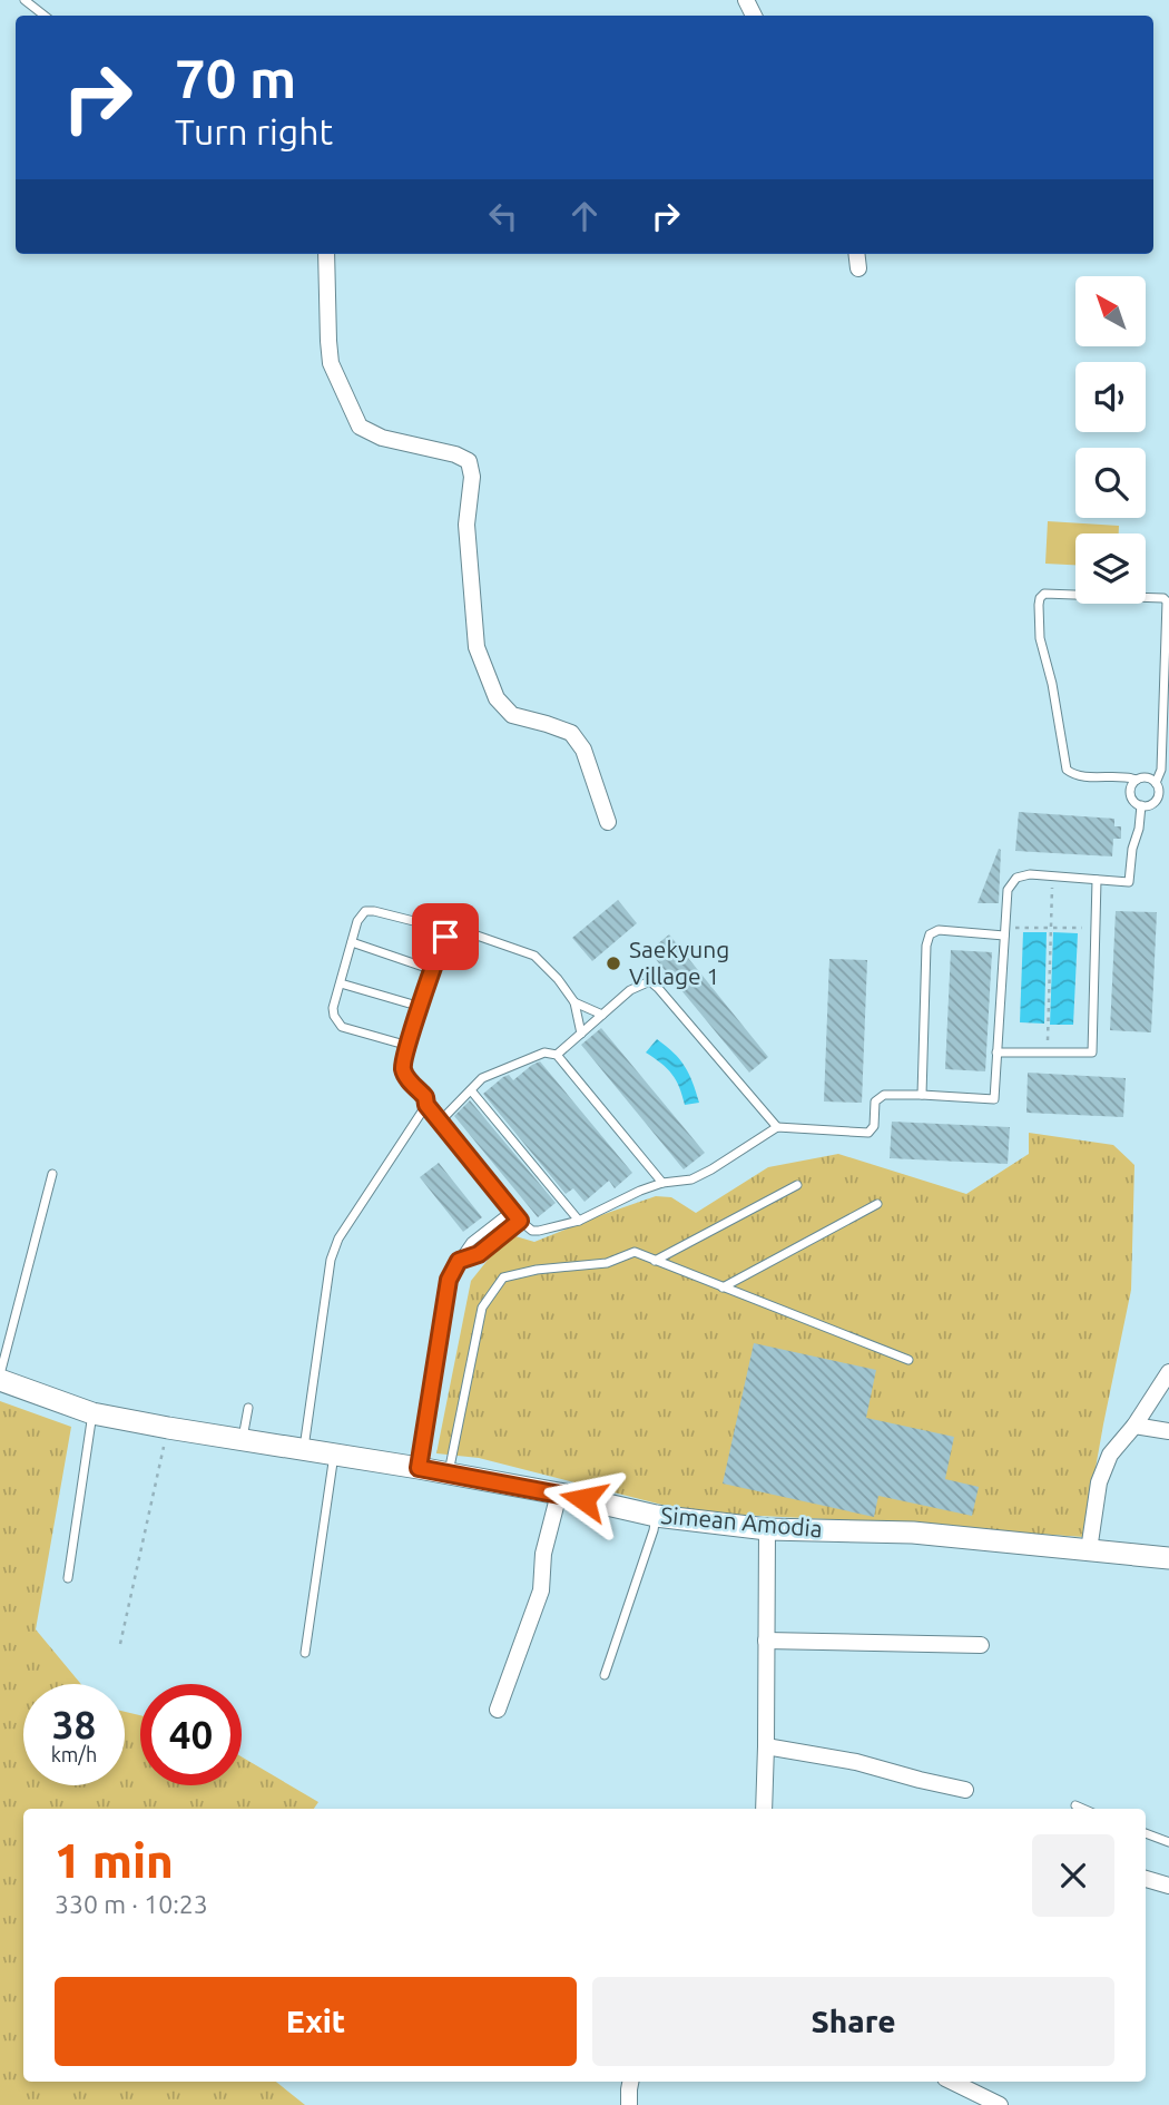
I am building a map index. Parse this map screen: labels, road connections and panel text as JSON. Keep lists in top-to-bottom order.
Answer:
{
  "streets": {
    "street": ["Simean Amodia"]
  },
  "places": ["Saekyung Village 1"],
  "north": "top left",
  "page": {
    "turn": ["70 m", "Turn right"],
    "speed": "38 km/h",
    "limit": "40",
    "heading": ["1 min", "330 m · 10:23"],
    "buttons": ["Exit", "Share"]
  }
}
